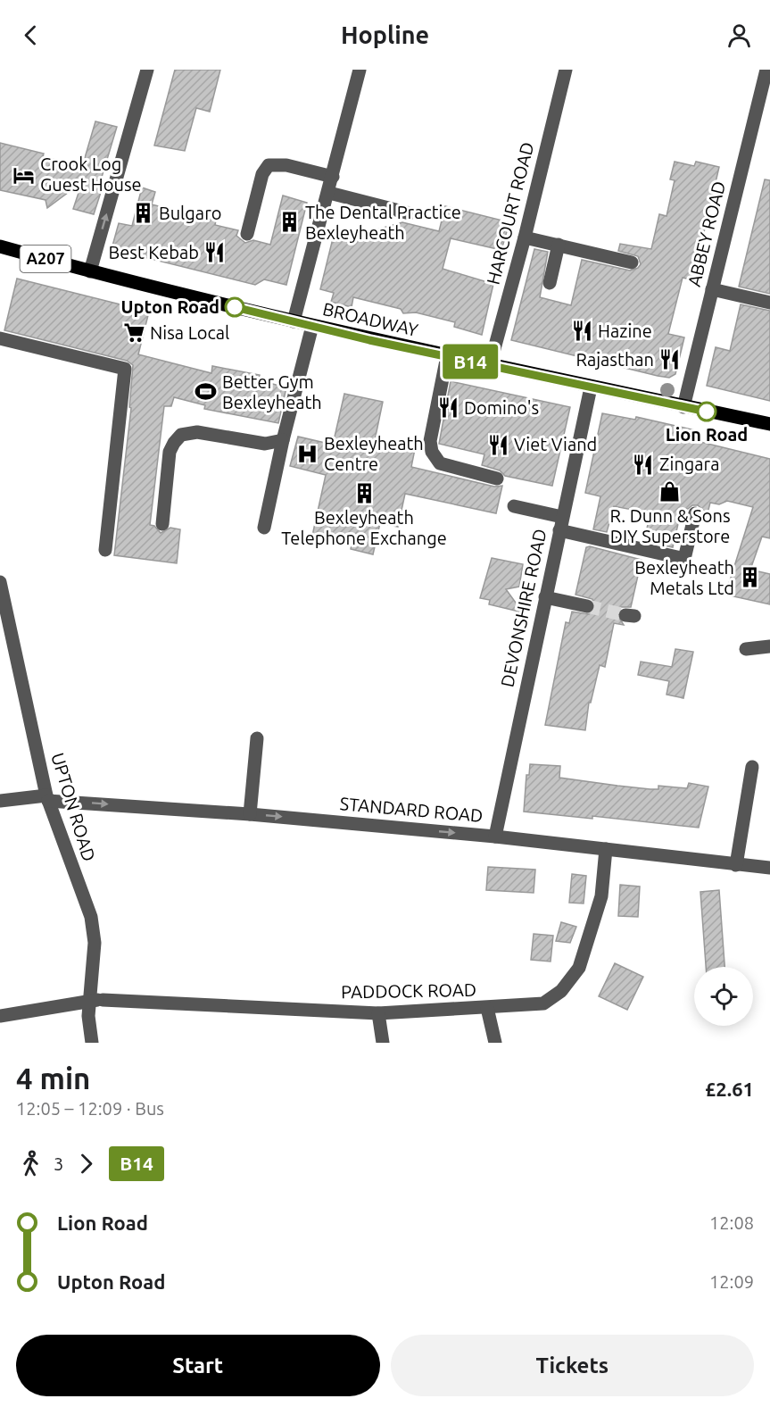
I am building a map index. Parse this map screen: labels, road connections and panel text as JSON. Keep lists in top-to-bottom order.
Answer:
{
  "streets": {
    "main road": ["A207", "BROADWAY"],
    "street": [
      "HARCOURT ROAD",
      "ABBEY ROAD",
      "DEVONSHIRE ROAD",
      "UPTON ROAD",
      "STANDARD ROAD",
      "PADDOCK ROAD"
    ]
  },
  "crossings": [
    ["HARCOURT ROAD", "BROADWAY"],
    ["ABBEY ROAD", "BROADWAY"],
    ["A207", "BROADWAY"],
    ["BROADWAY", "DEVONSHIRE ROAD"],
    ["DEVONSHIRE ROAD", "STANDARD ROAD"],
    ["UPTON ROAD", "STANDARD ROAD"],
    ["UPTON ROAD", "PADDOCK ROAD"],
    ["STANDARD ROAD", "PADDOCK ROAD"]
  ],
  "one_way": ["STANDARD ROAD"],
  "places": {
    "hotel": ["Crook Log Guest House"],
    "building": [
      "Bulgaro",
      "The Dental Practice Bexleyheath",
      "Bexleyheath Telephone Exchange",
      "Bexleyheath Metals Ltd"
    ],
    "restaurant": [
      "Best Kebab",
      "Hazine",
      "Rajasthan",
      "Domino's",
      "Viet Viand",
      "Zingara"
    ],
    "other": ["Upton Road", "Lion Road"],
    "supermarket": ["Nisa Local"],
    "sports": ["Better Gym Bexleyheath"],
    "hospital": ["Bexleyheath Centre"],
    "shop": ["R. Dunn & Sons DIY Superstore"]
  },
  "lines": ["bus line B14"],
  "page": {
    "header": "Hopline",
    "on_map": "B14",
    "heading": ["4 min", "12:05 – 12:09 · Bus", "£2.61"],
    "legs": ["3", "B14"],
    "list": [
      {
        "name": "Lion Road",
        "value": "12:08"
      },
      {
        "name": "Upton Road",
        "value": "12:09"
      }
    ],
    "buttons": ["Start", "Tickets"]
  }
}
